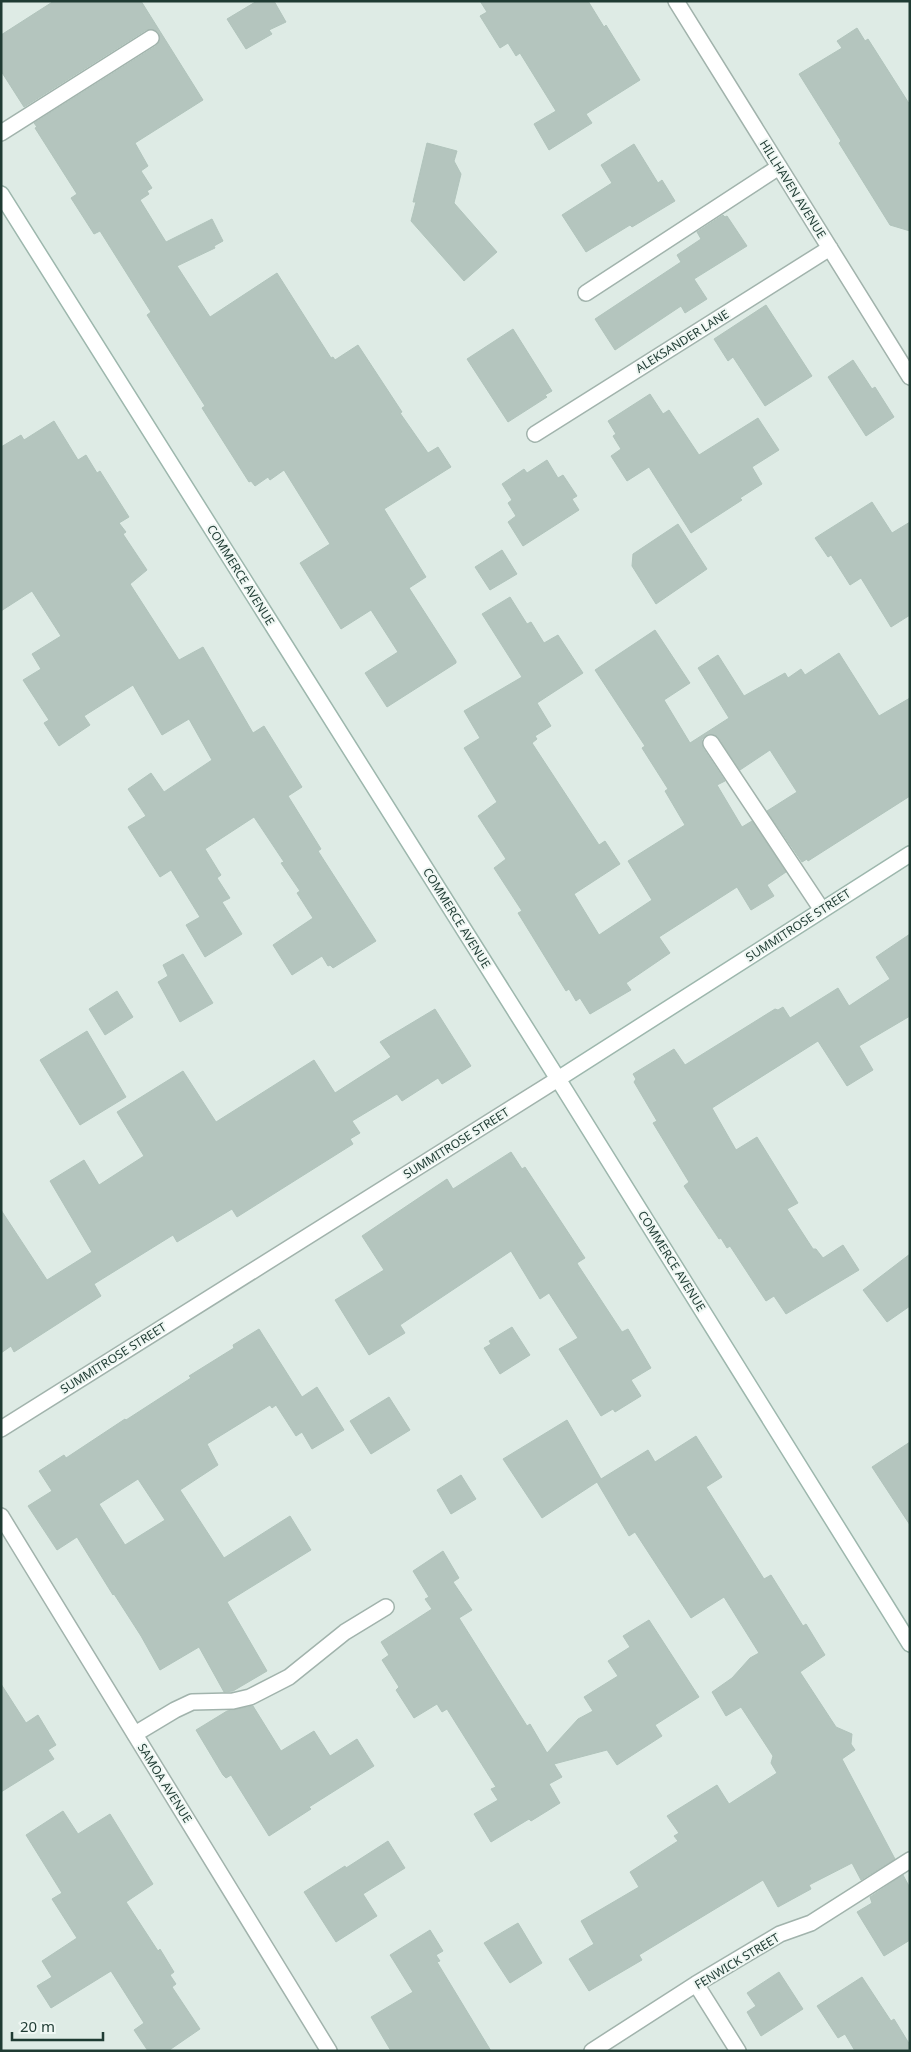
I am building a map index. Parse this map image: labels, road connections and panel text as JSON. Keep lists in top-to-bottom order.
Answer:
{
  "streets": {
    "street": [
      "HILLHAVEN AVENUE",
      "ALEKSANDER LANE",
      "COMMERCE AVENUE",
      "SUMMITROSE STREET",
      "SAMOA AVENUE",
      "FENWICK STREET"
    ]
  },
  "crossings": [
    ["HILLHAVEN AVENUE", "ALEKSANDER LANE"],
    ["COMMERCE AVENUE", "SUMMITROSE STREET"]
  ],
  "scale_bar": "20 m"
}
